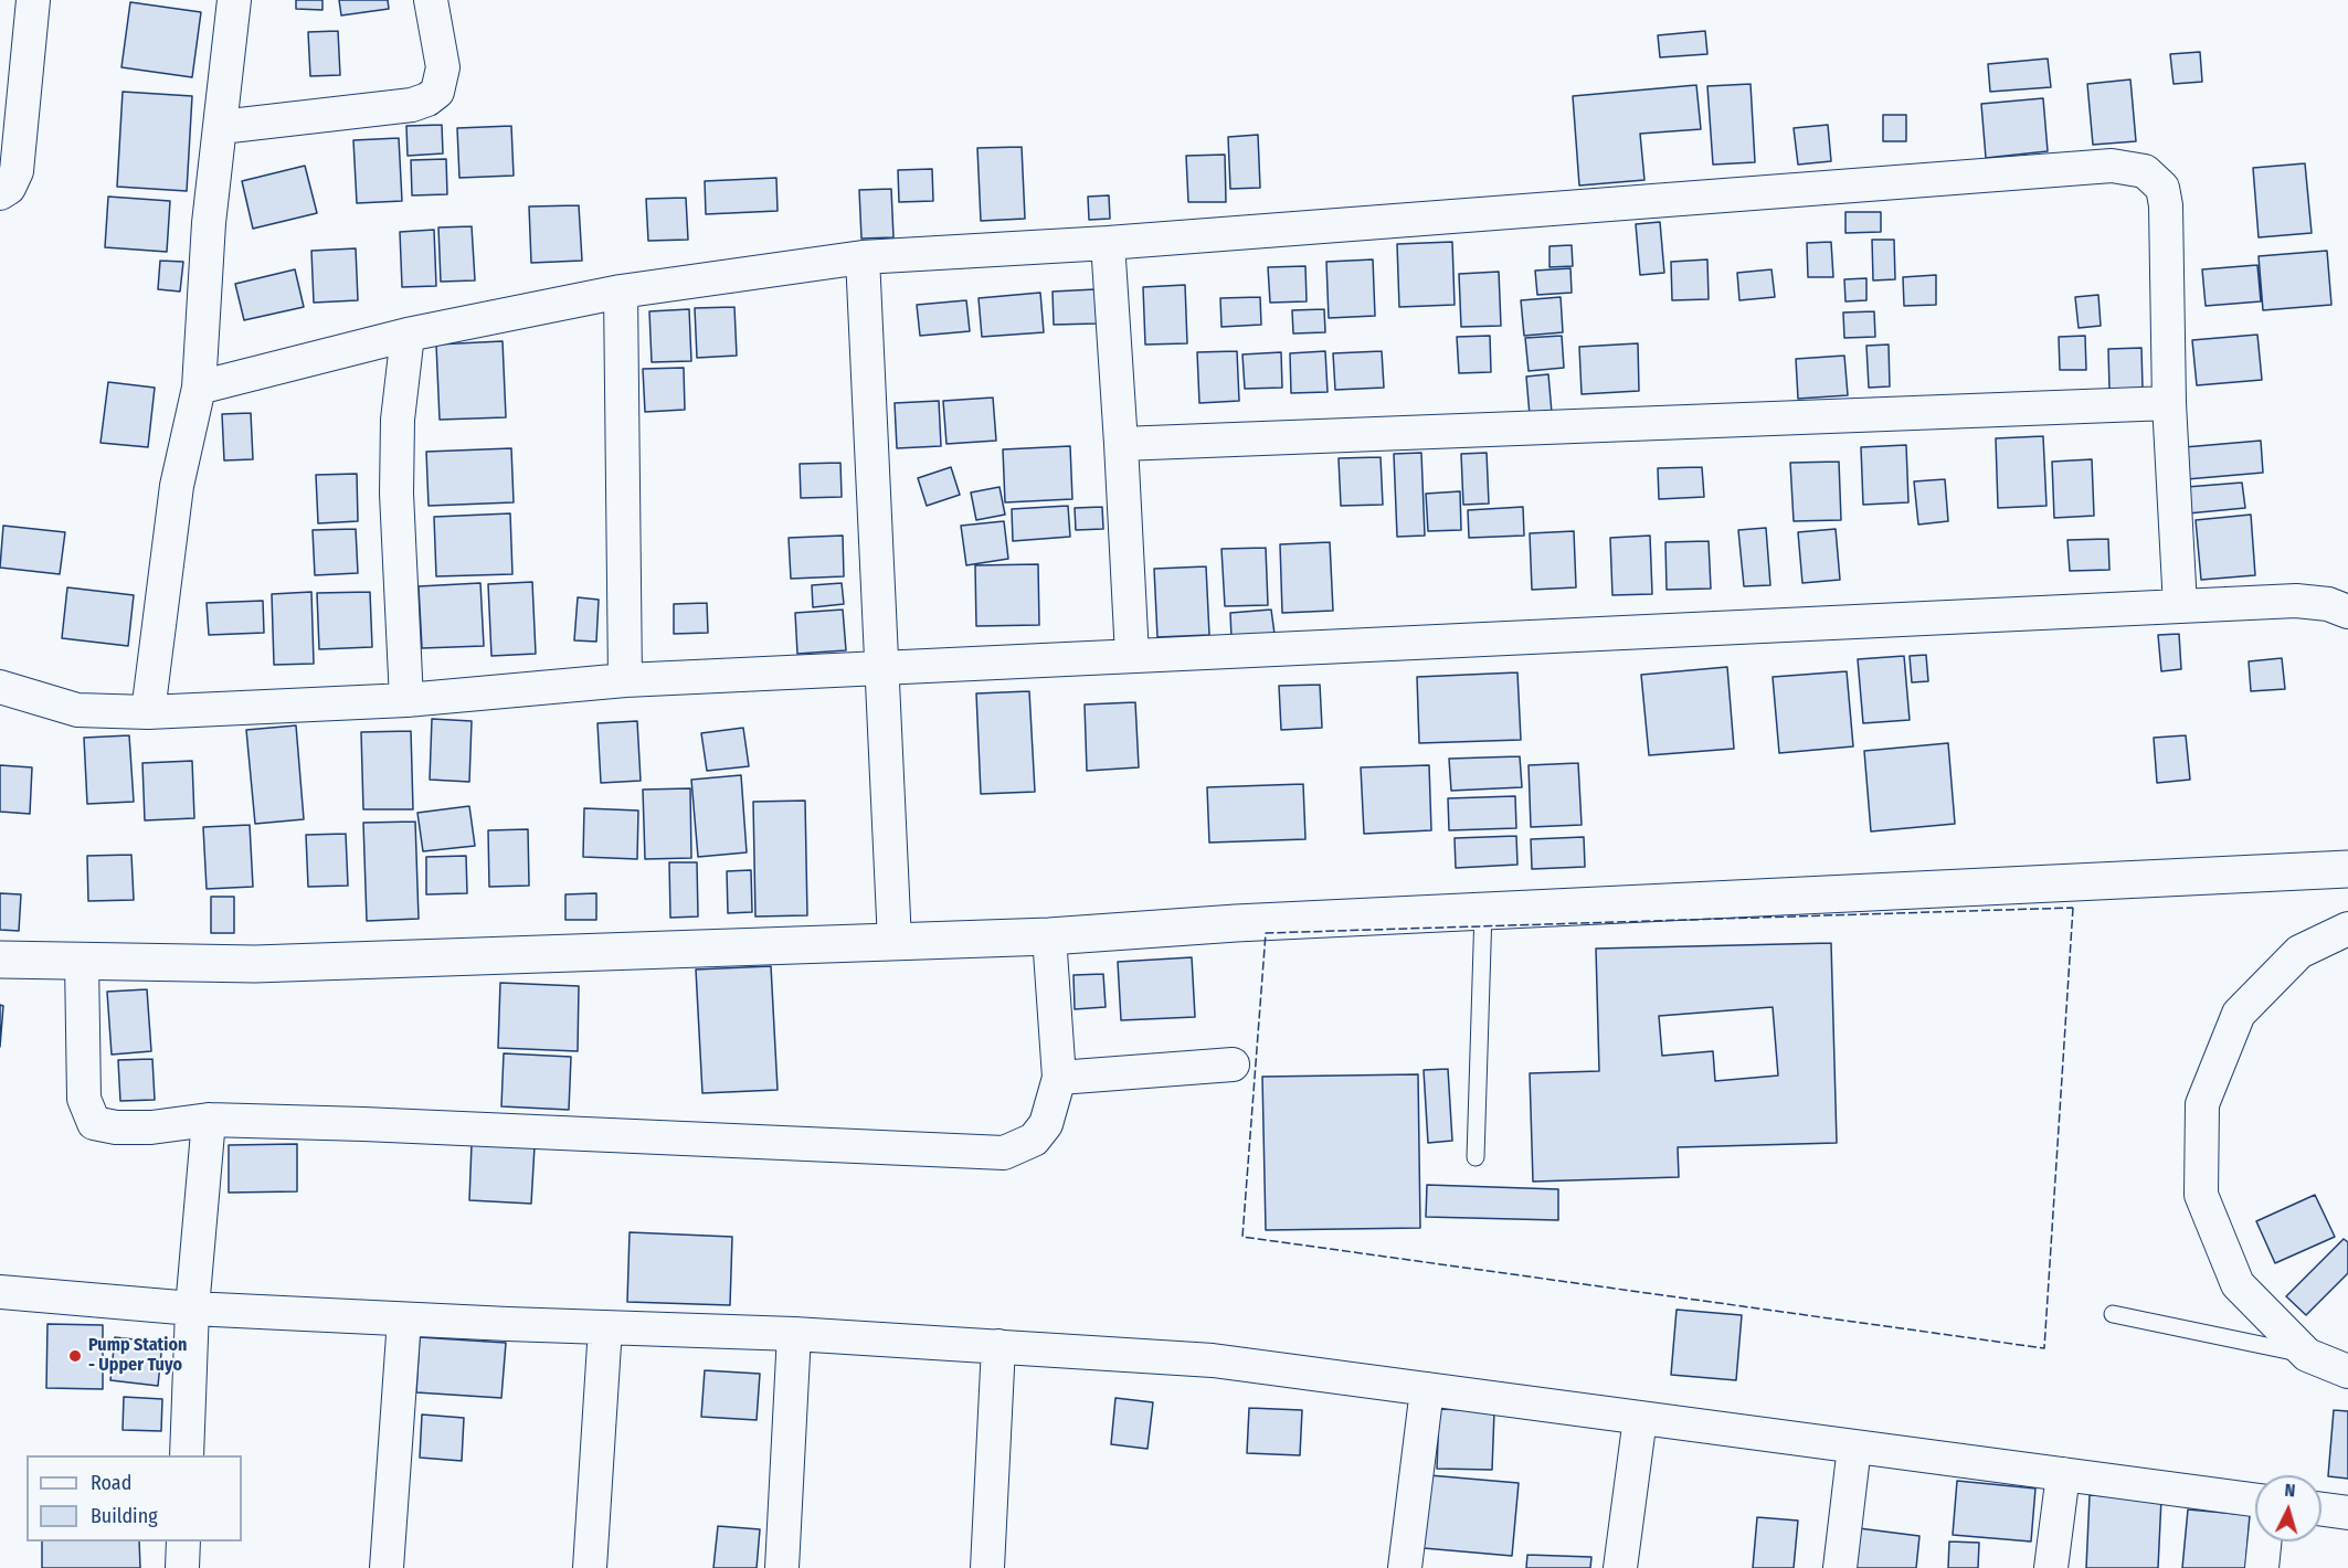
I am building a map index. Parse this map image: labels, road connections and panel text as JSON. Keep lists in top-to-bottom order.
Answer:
{
  "places": ["Pump Station - Upper Tuyo"],
  "legend": ["Road", "Building"],
  "north": "top"
}
